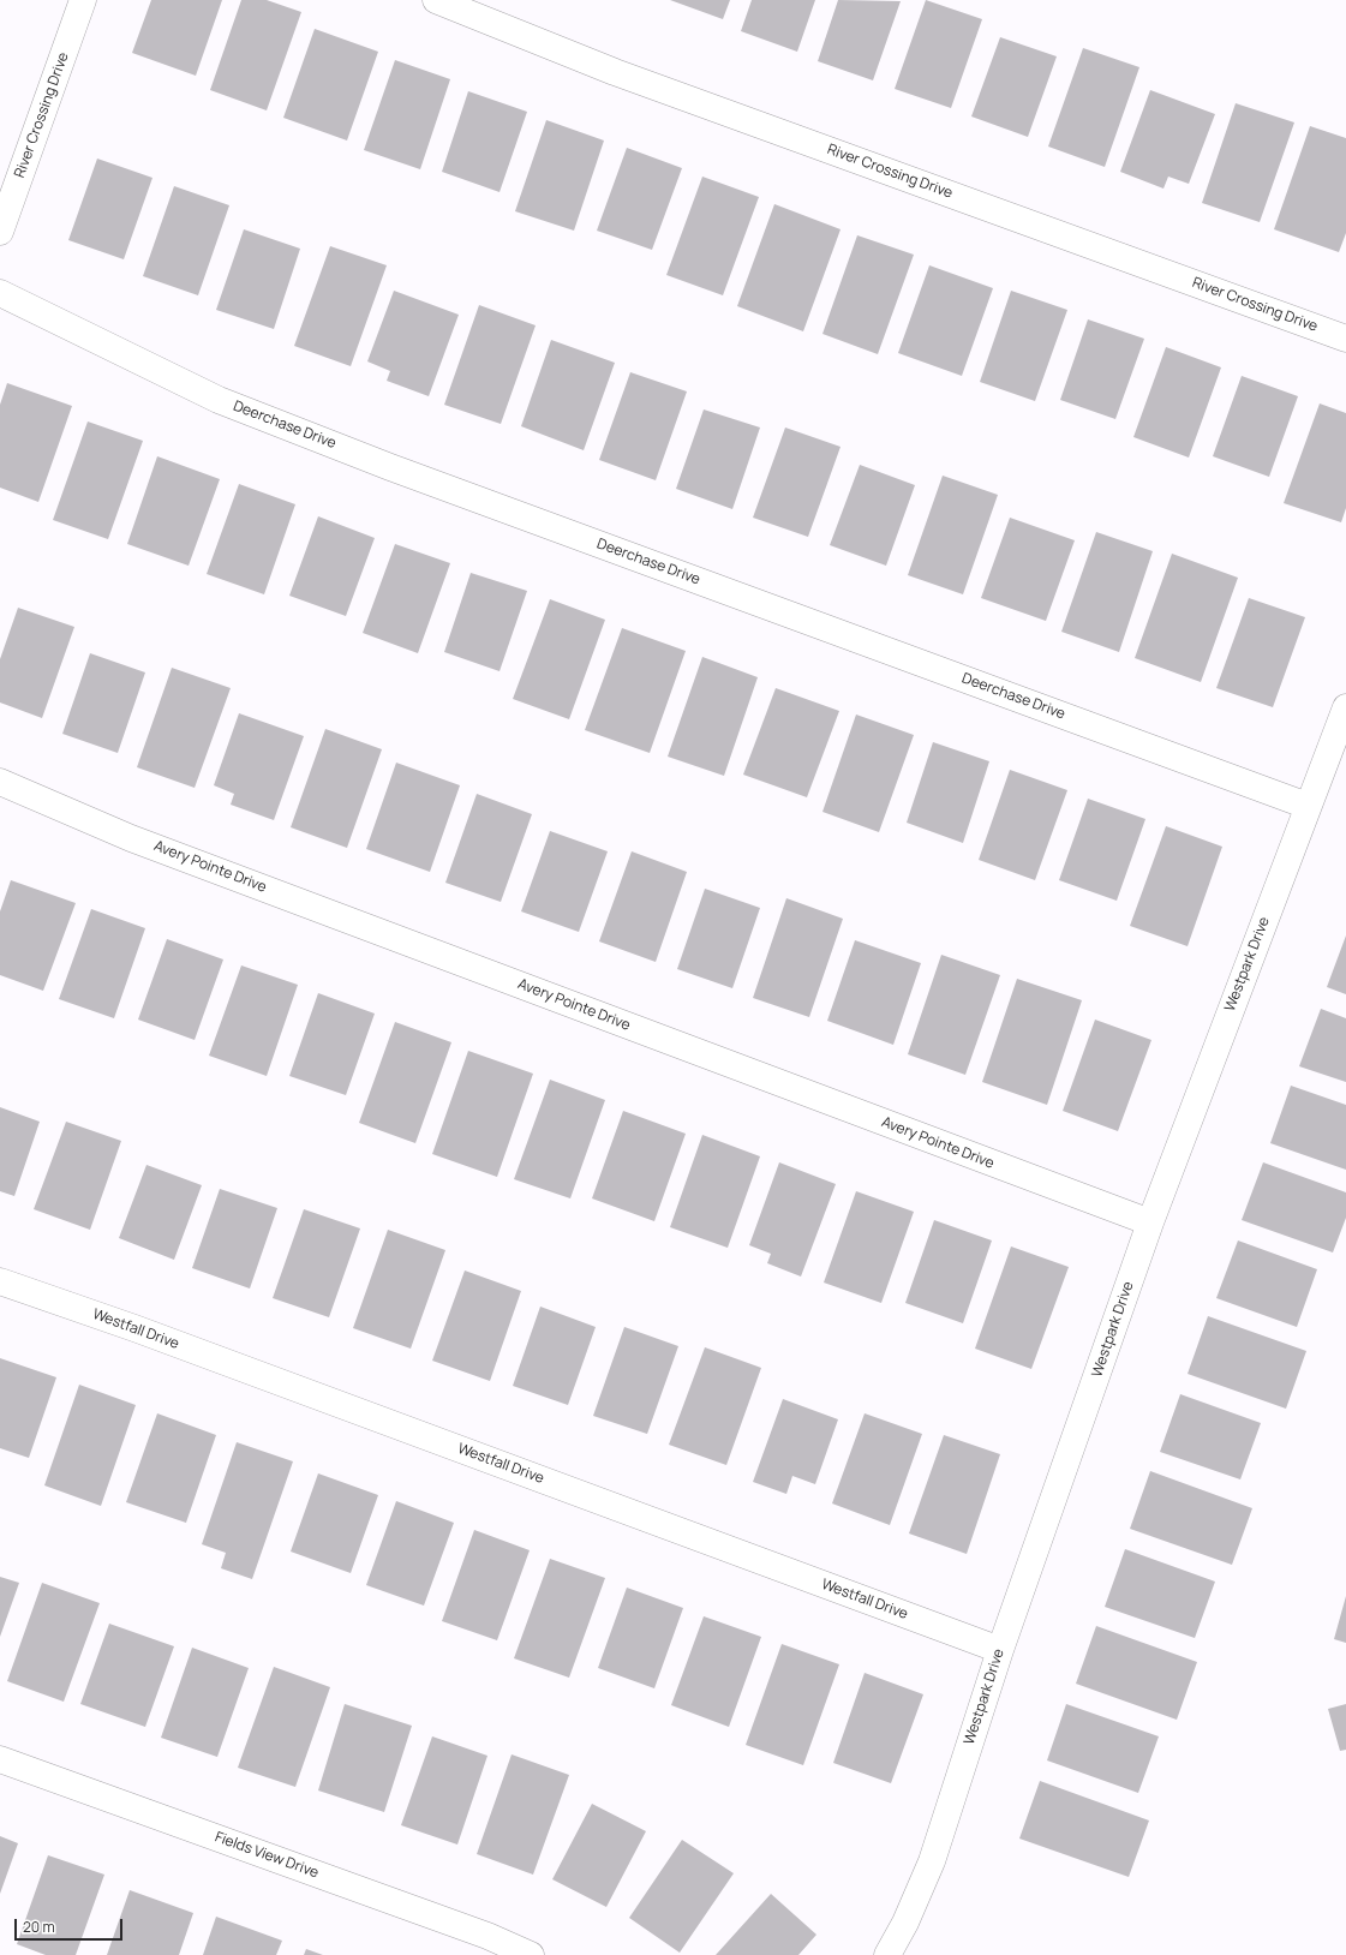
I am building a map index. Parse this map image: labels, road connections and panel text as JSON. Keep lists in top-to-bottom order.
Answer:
{
  "streets": {
    "street": [
      "River Crossing Drive",
      "Deerchase Drive",
      "Avery Pointe Drive",
      "Westpark Drive",
      "Westfall Drive",
      "Fields View Drive"
    ]
  },
  "crossings": [
    ["Deerchase Drive", "Westpark Drive"],
    ["Avery Pointe Drive", "Westpark Drive"],
    ["Westpark Drive", "Westfall Drive"]
  ],
  "scale_bar": "20 m"
}
